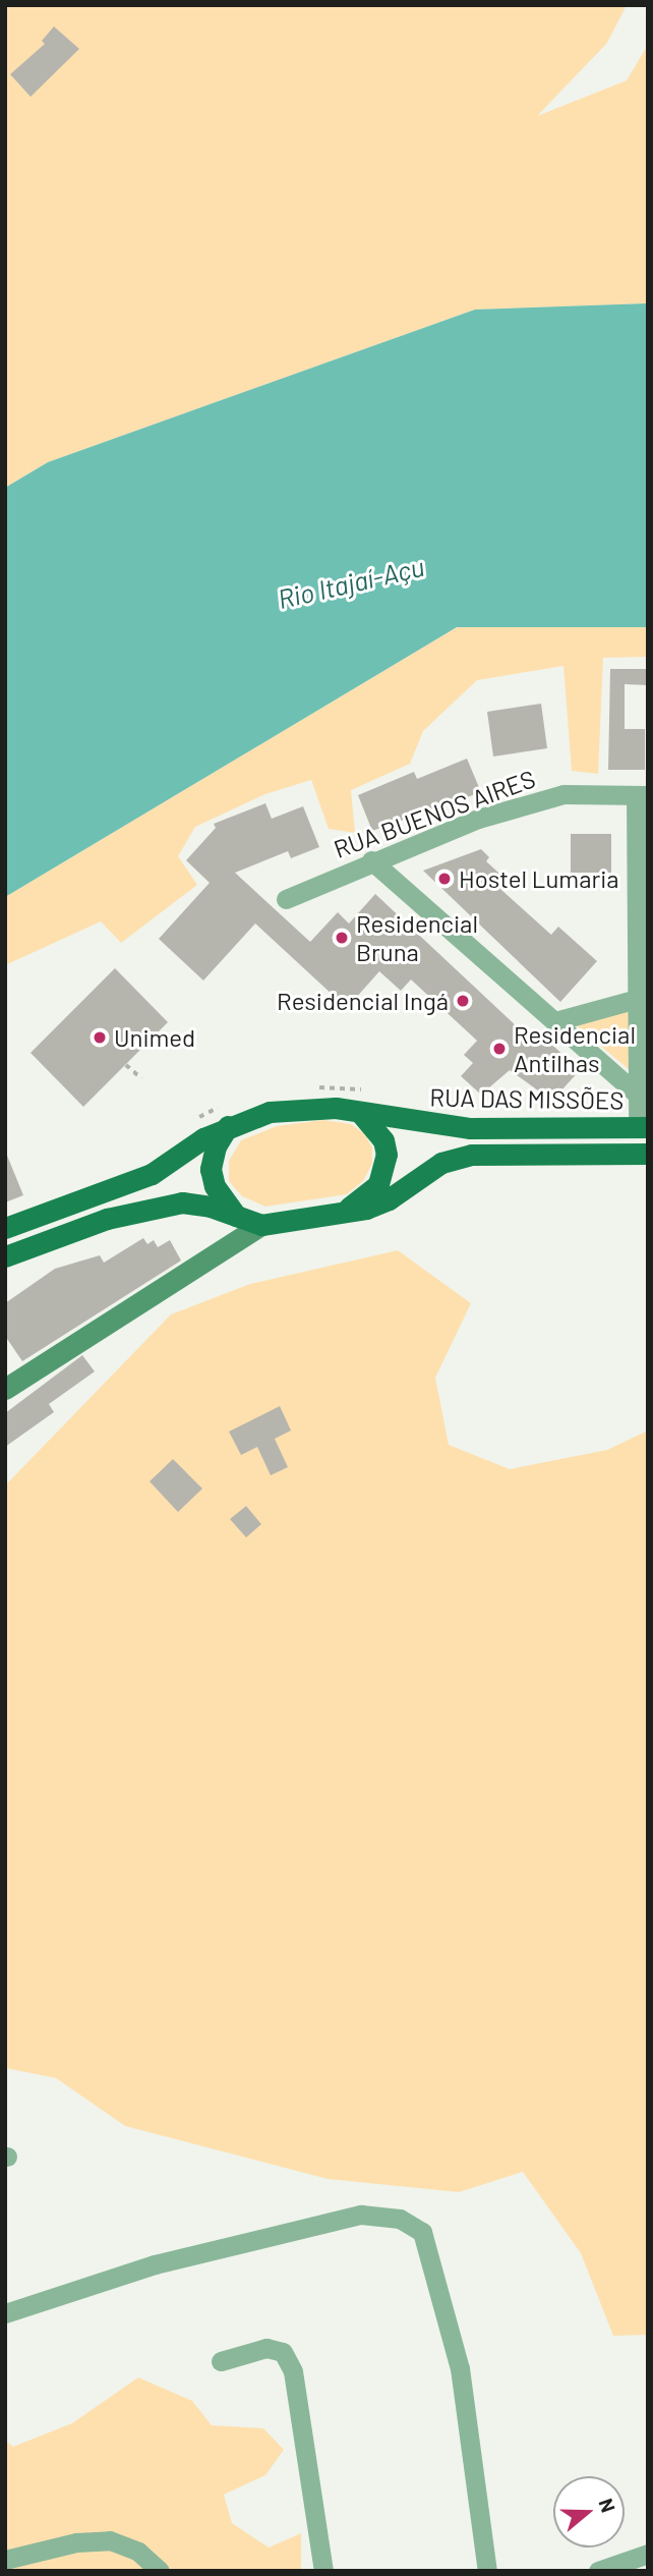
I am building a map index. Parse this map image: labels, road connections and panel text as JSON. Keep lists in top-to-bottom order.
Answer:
{
  "streets": {
    "main road": ["RUA DAS MISSÕES"],
    "street": ["RUA BUENOS AIRES"]
  },
  "water": ["Rio Itajaí-Açu"],
  "places": [
    "Hostel Lumaria",
    "Residencial Bruna",
    "Residencial Ingá",
    "Unimed",
    "Residencial Antilhas"
  ],
  "north": "right"
}
